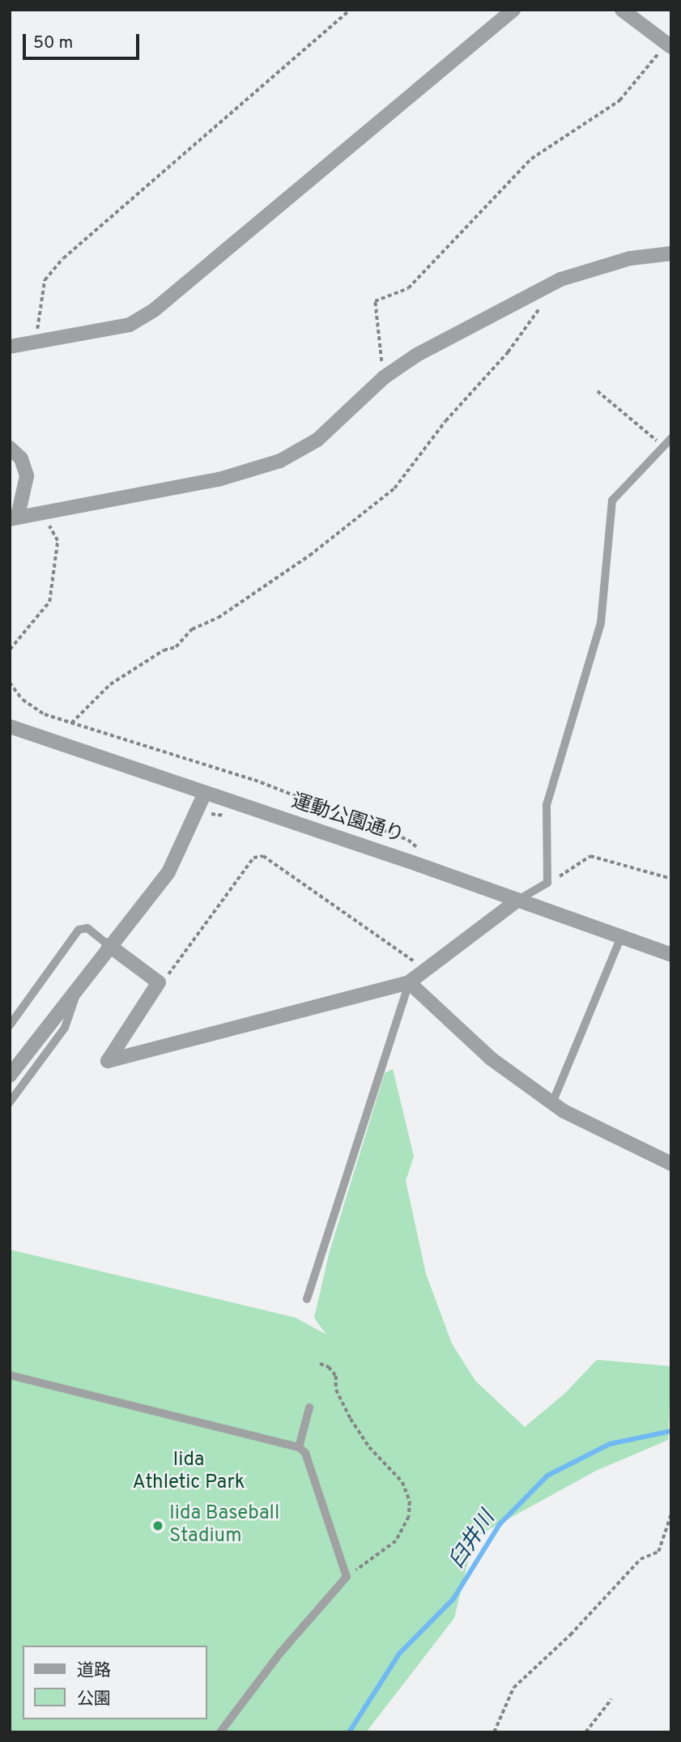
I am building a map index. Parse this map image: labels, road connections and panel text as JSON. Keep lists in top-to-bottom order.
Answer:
{
  "streets": {
    "street": ["運動公園通り"]
  },
  "water": ["臼井川"],
  "parks": ["Iida Athletic Park"],
  "places": ["Iida Baseball Stadium"],
  "legend": ["道路", "公園"],
  "scale_bar": "50 m"
}
